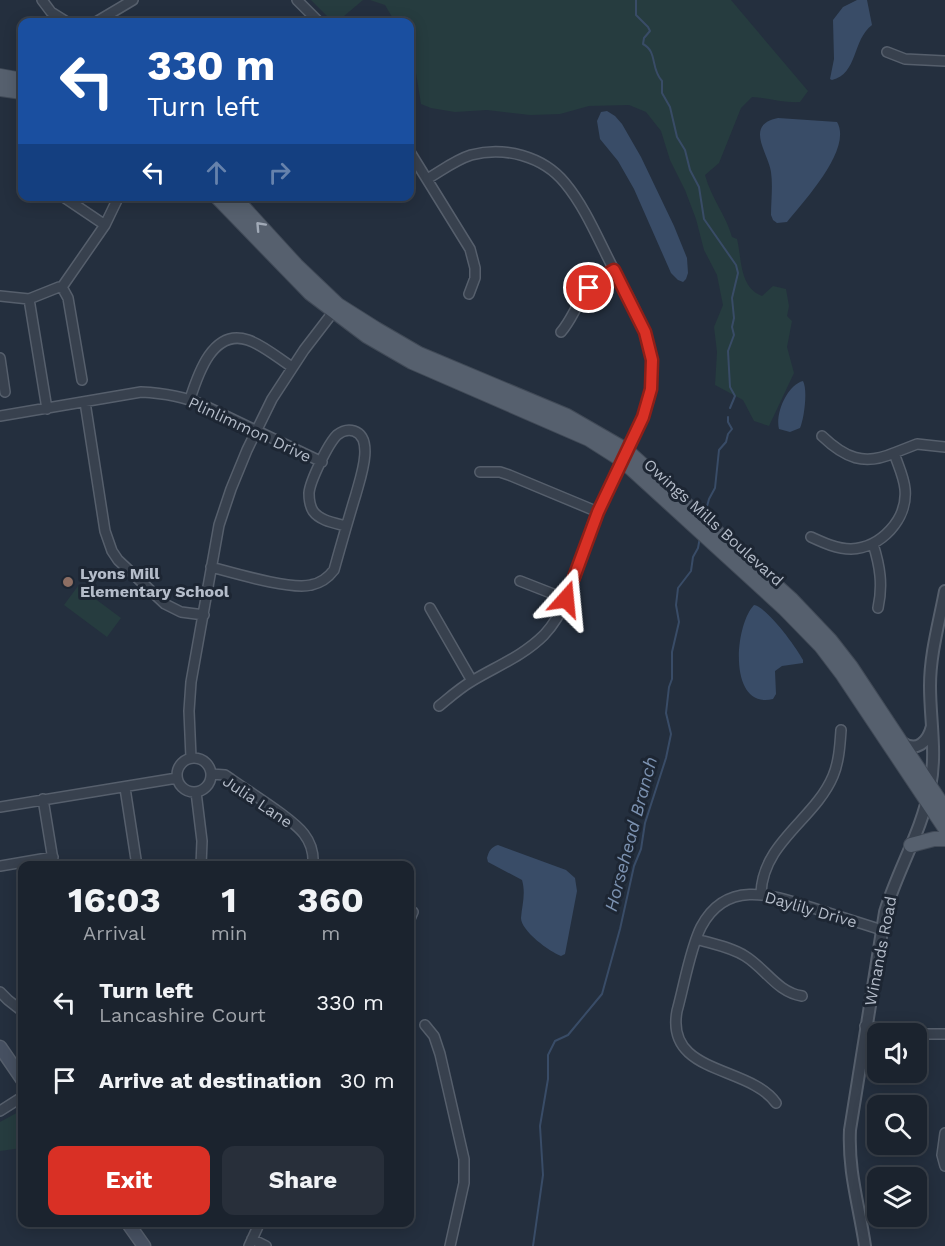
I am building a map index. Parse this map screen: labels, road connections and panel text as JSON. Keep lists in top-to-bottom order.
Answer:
{
  "streets": {
    "main road": ["Owings Mills Boulevard"],
    "street": [
      "Plinlimmon Drive",
      "Julia Lane",
      "Daylily Drive",
      "Winands Road"
    ]
  },
  "crossings": [
    ["Owings Mills Boulevard", "Winands Road"],
    ["Daylily Drive", "Winands Road"]
  ],
  "water": ["Horsehead Branch"],
  "places": ["Lyons Mill Elementary School"],
  "page": {
    "turn": ["330 m", "Turn left"],
    "eta": [
      "16:03",
      "Arrival",
      "1",
      "min",
      "360",
      "m"
    ],
    "list": [
      {
        "name": "Turn left",
        "note": "Lancashire Court",
        "value": "330 m"
      },
      {
        "name": "Arrive at destination",
        "value": "30 m"
      }
    ],
    "buttons": ["Exit", "Share"]
  }
}
